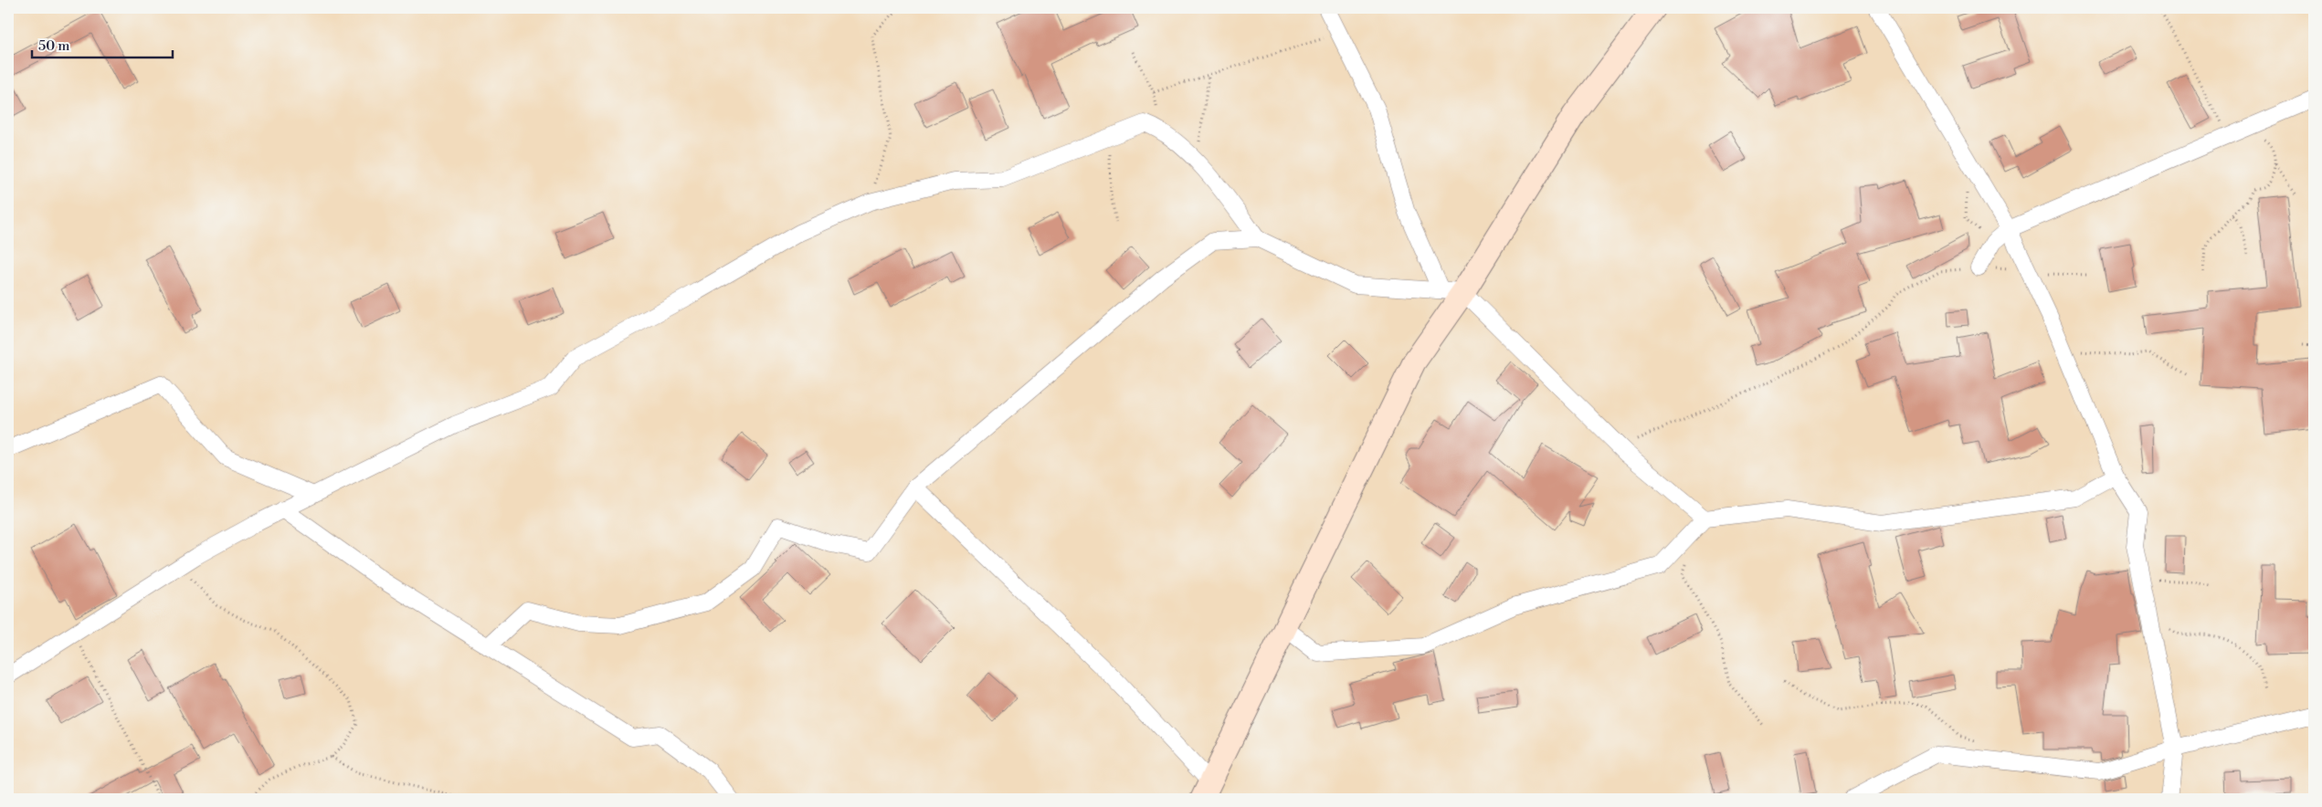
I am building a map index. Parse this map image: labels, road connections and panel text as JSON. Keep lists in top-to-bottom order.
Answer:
{
  "scale_bar": "50 m"
}
